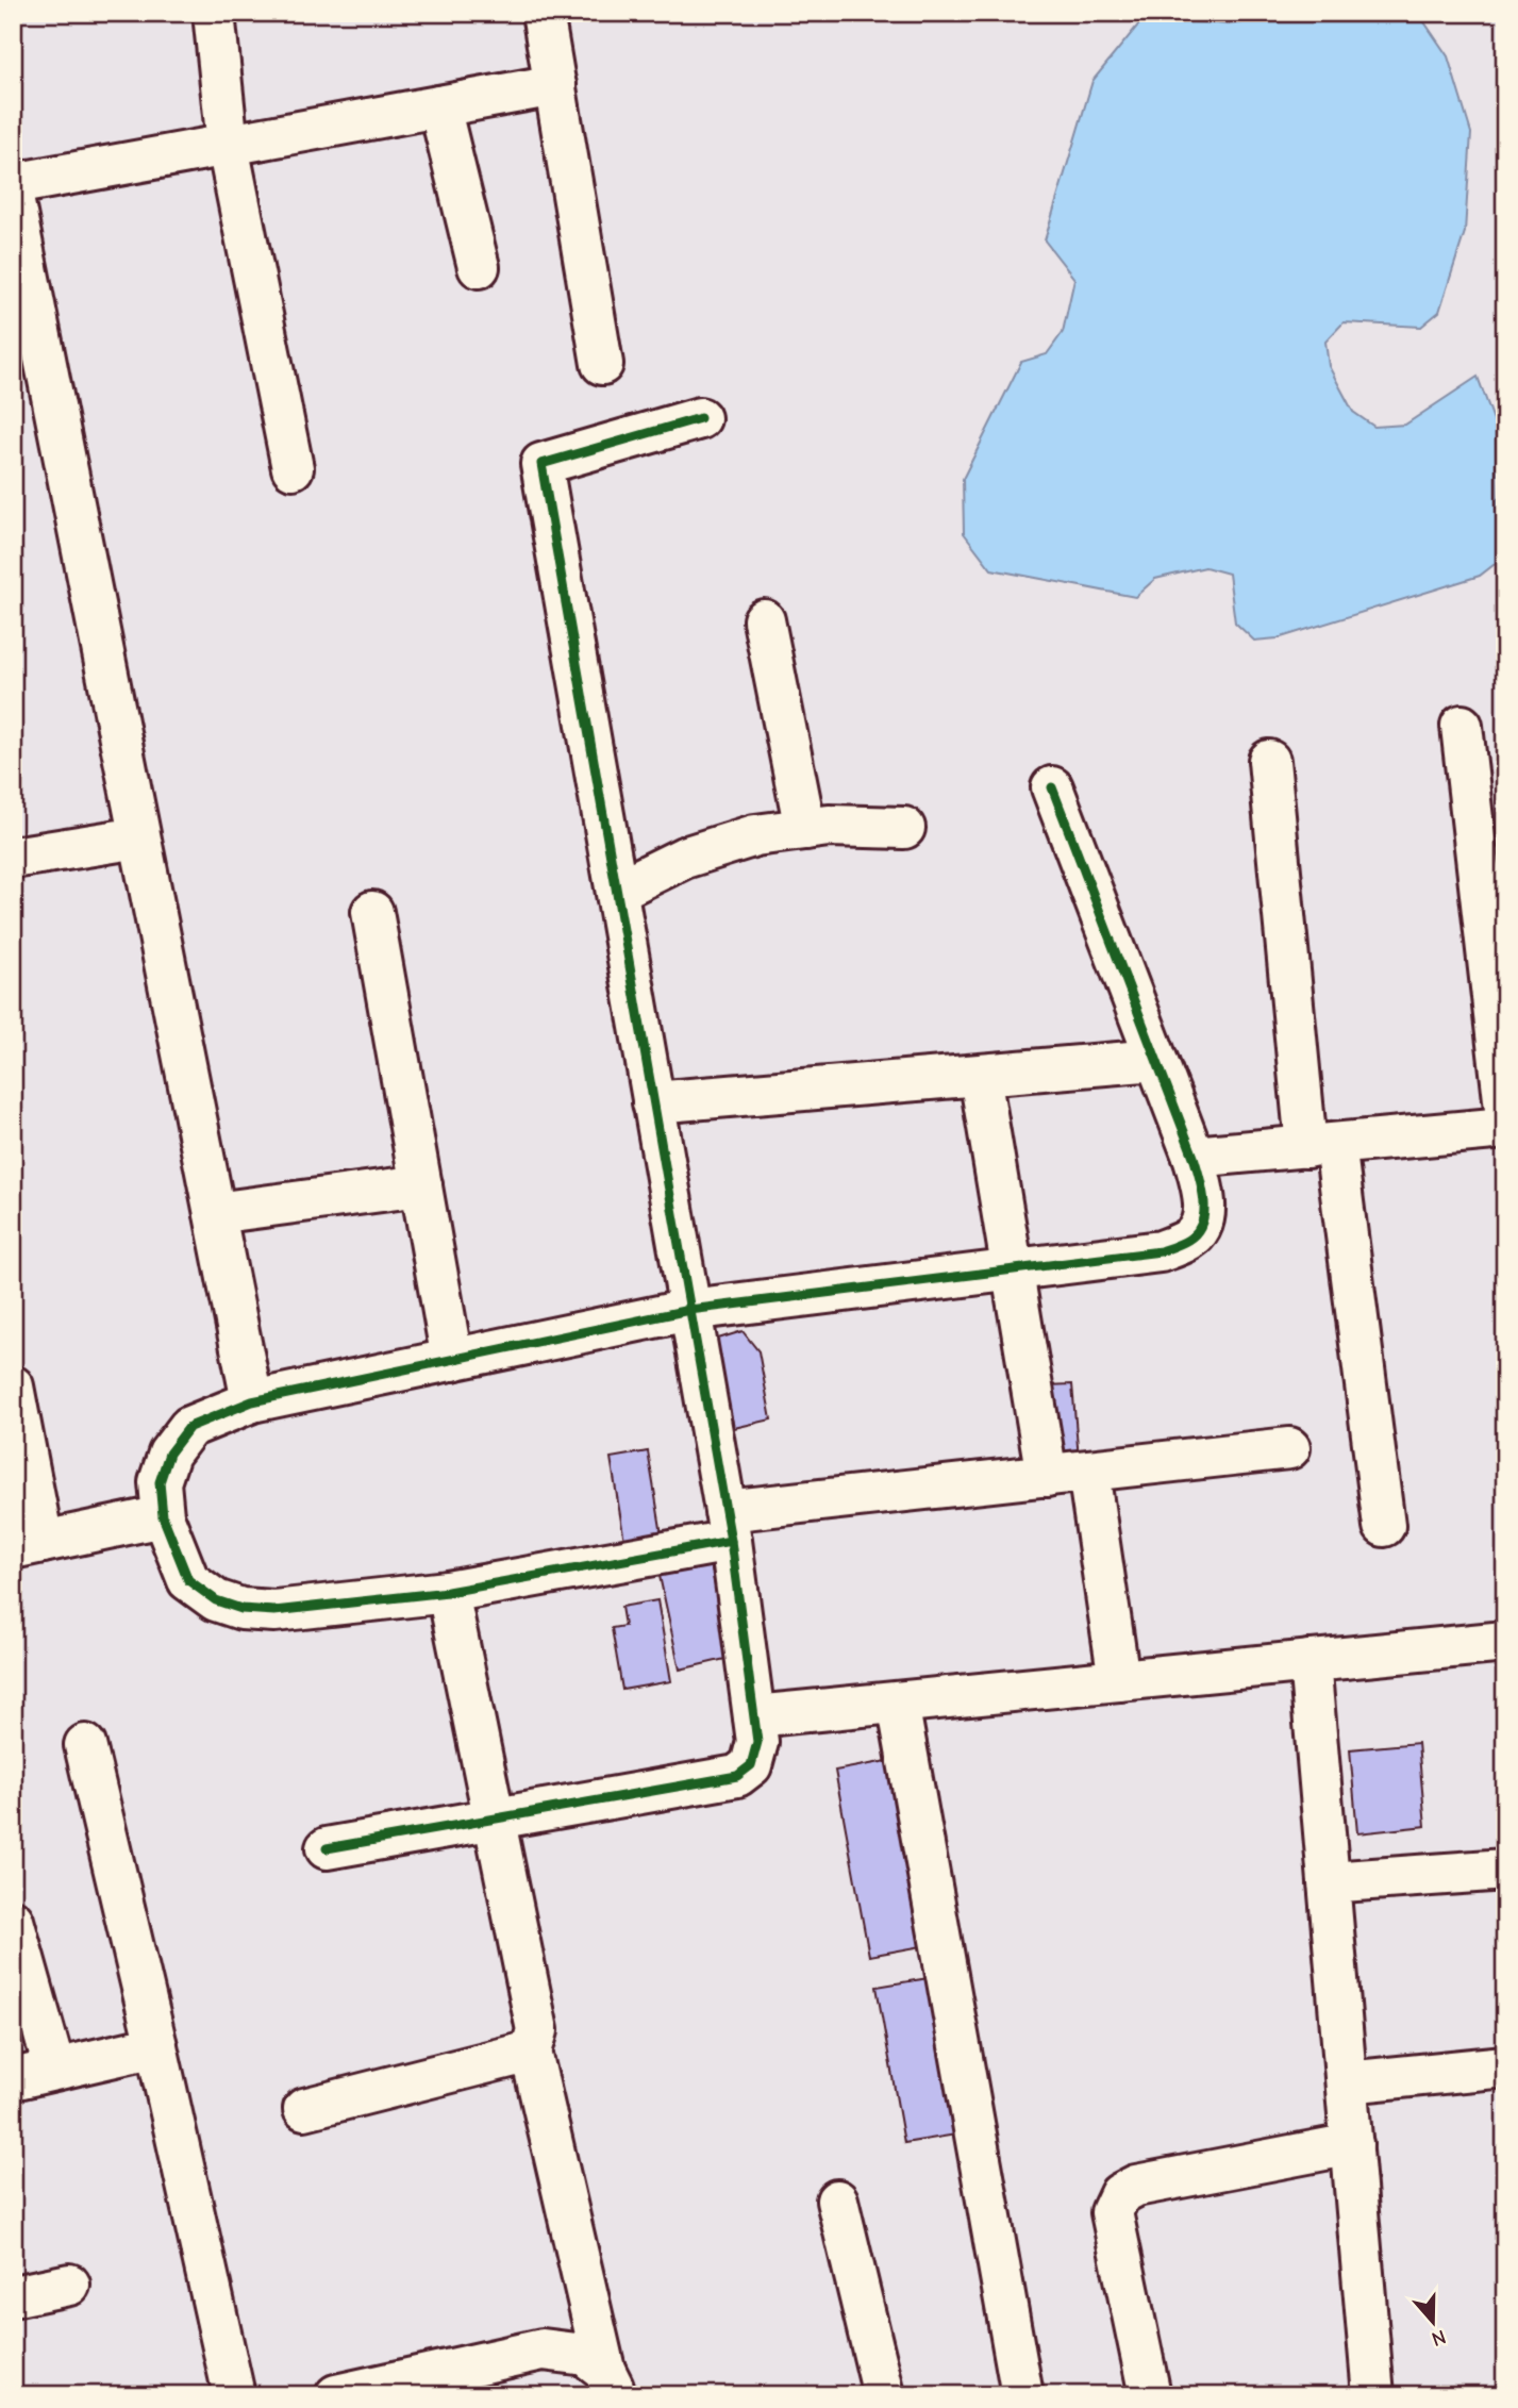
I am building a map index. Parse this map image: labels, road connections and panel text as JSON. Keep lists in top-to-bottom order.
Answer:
{
  "north": "bottom"
}
